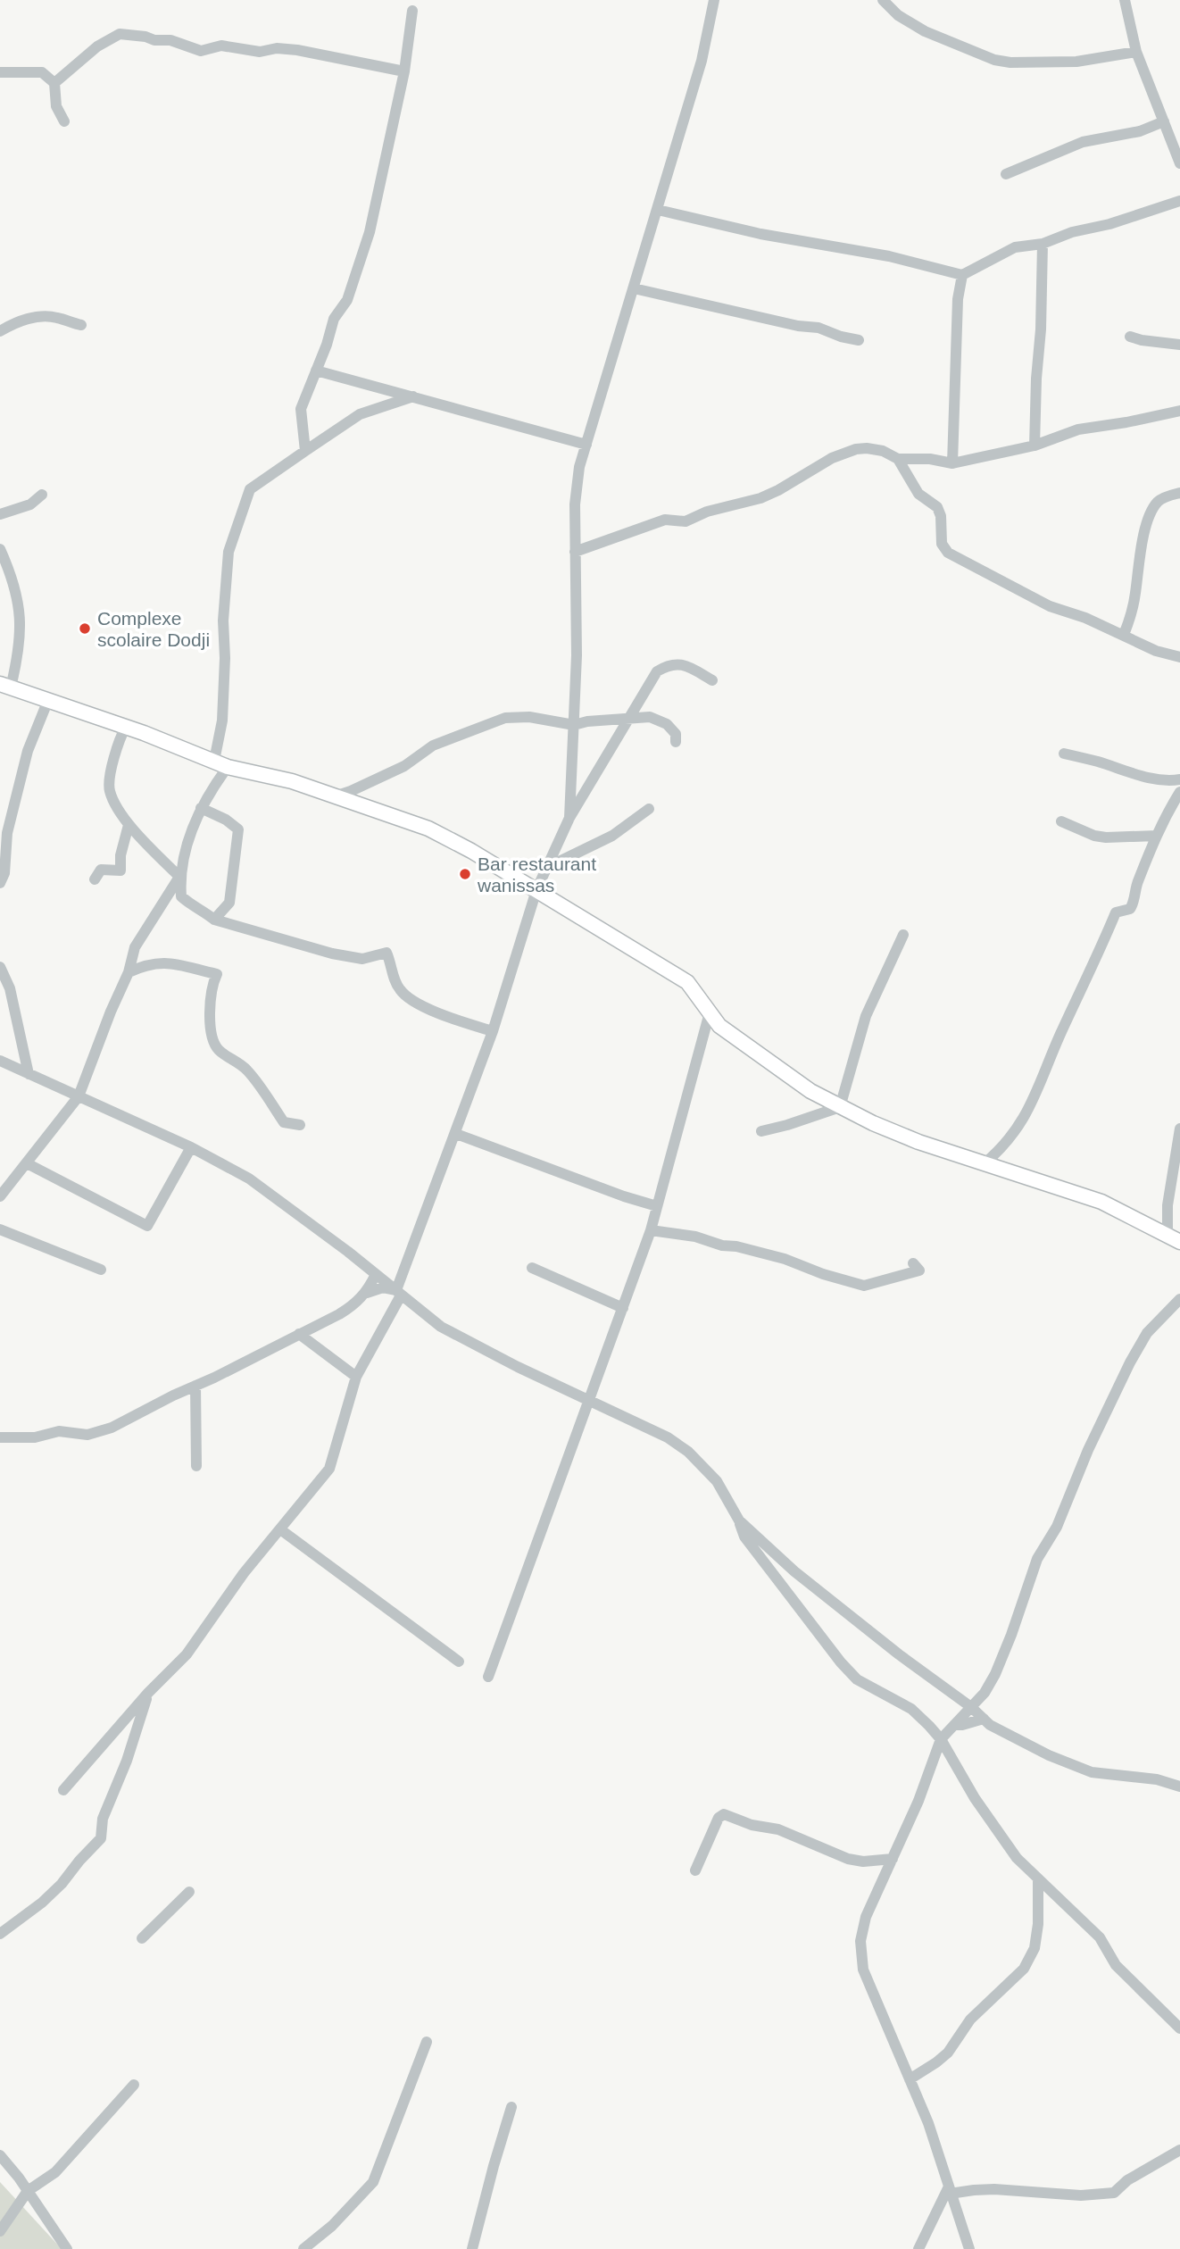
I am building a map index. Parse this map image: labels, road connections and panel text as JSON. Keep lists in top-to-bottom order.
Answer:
{
  "places": ["Complexe scolaire Dodji", "Bar restaurant wanissas"]
}
